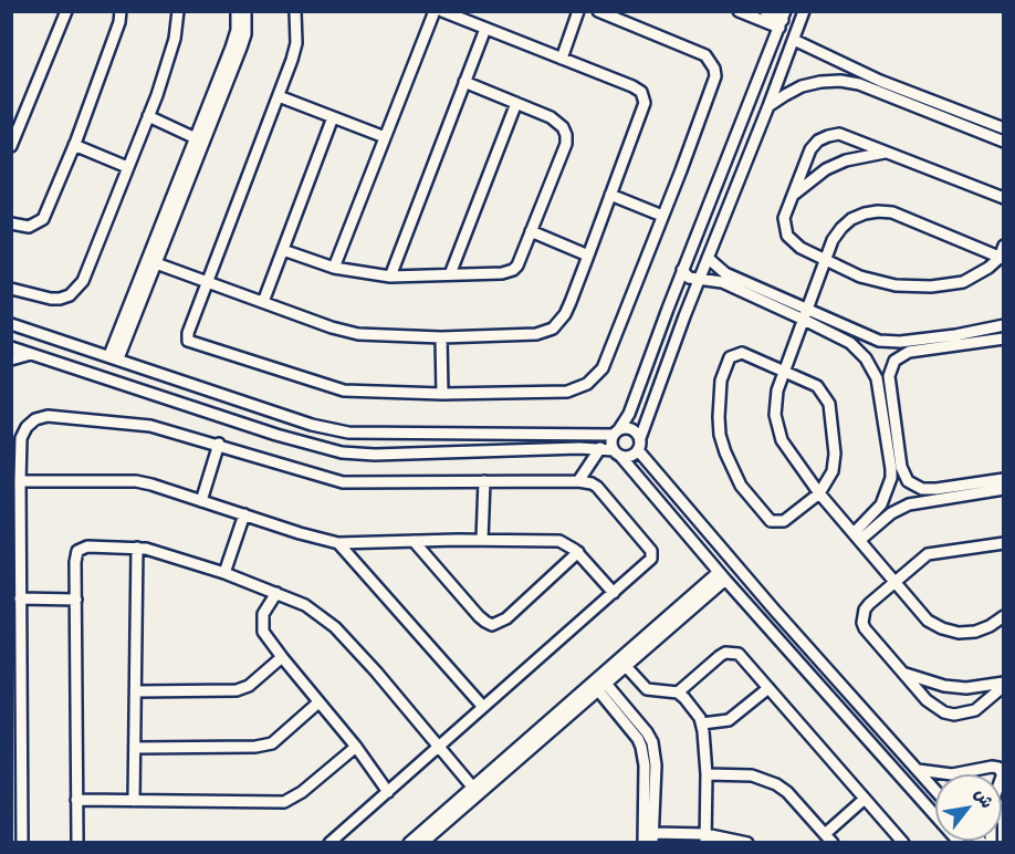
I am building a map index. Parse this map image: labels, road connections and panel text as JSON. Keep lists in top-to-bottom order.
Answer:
{
  "north": "top right"
}
